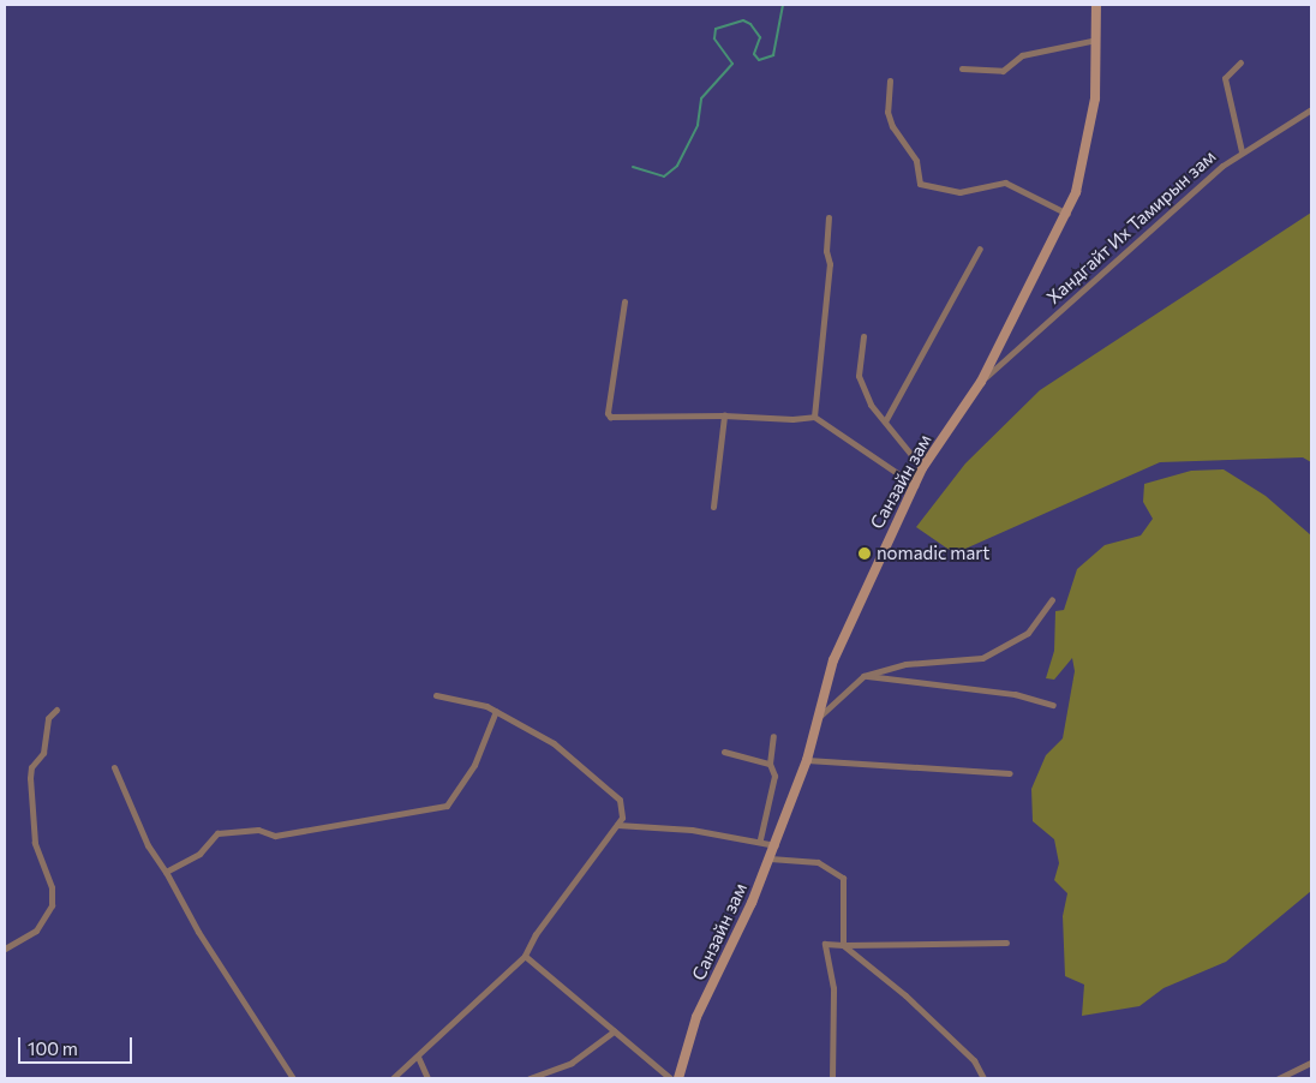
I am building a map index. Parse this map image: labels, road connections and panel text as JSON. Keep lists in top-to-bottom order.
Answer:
{
  "streets": {
    "main road": ["Санзайн зам"],
    "street": ["Хандгайт Их Тамирын зам"]
  },
  "crossings": [
    ["Хандгайт Их Тамирын зам", "Санзайн зам"]
  ],
  "places": ["nomadic mart"],
  "scale_bar": "100 m"
}
